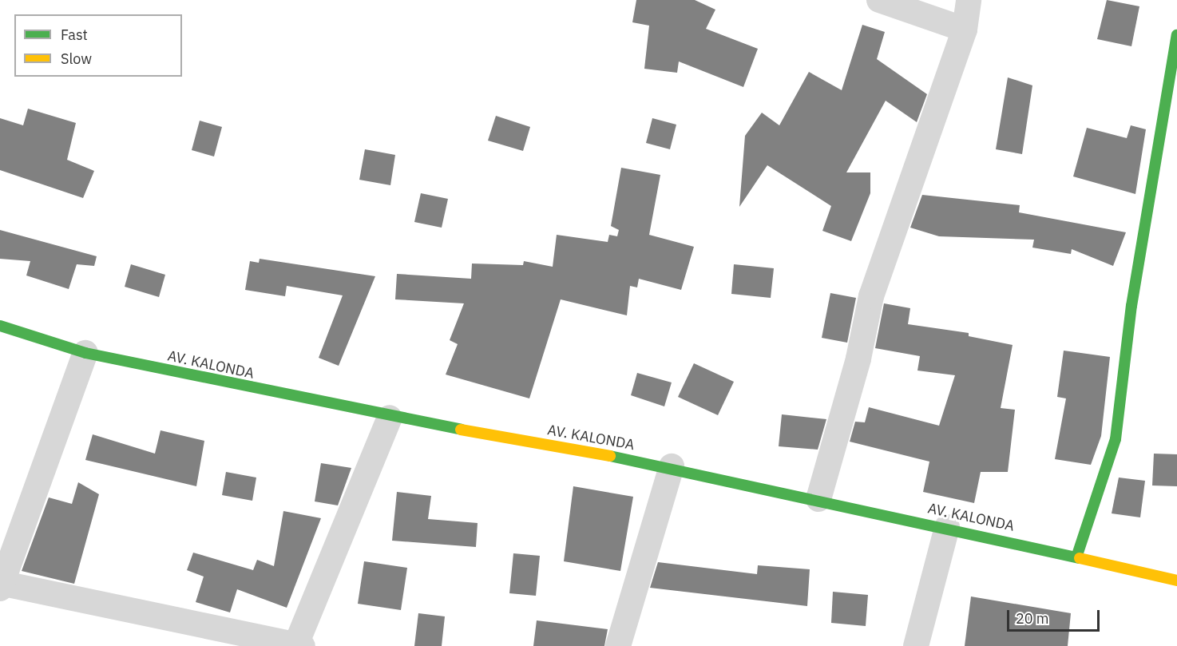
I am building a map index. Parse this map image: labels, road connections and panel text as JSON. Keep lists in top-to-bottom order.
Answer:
{
  "streets": {
    "street": ["AV. KALONDA"]
  },
  "legend": ["Fast", "Slow"],
  "scale_bar": "20 m"
}
